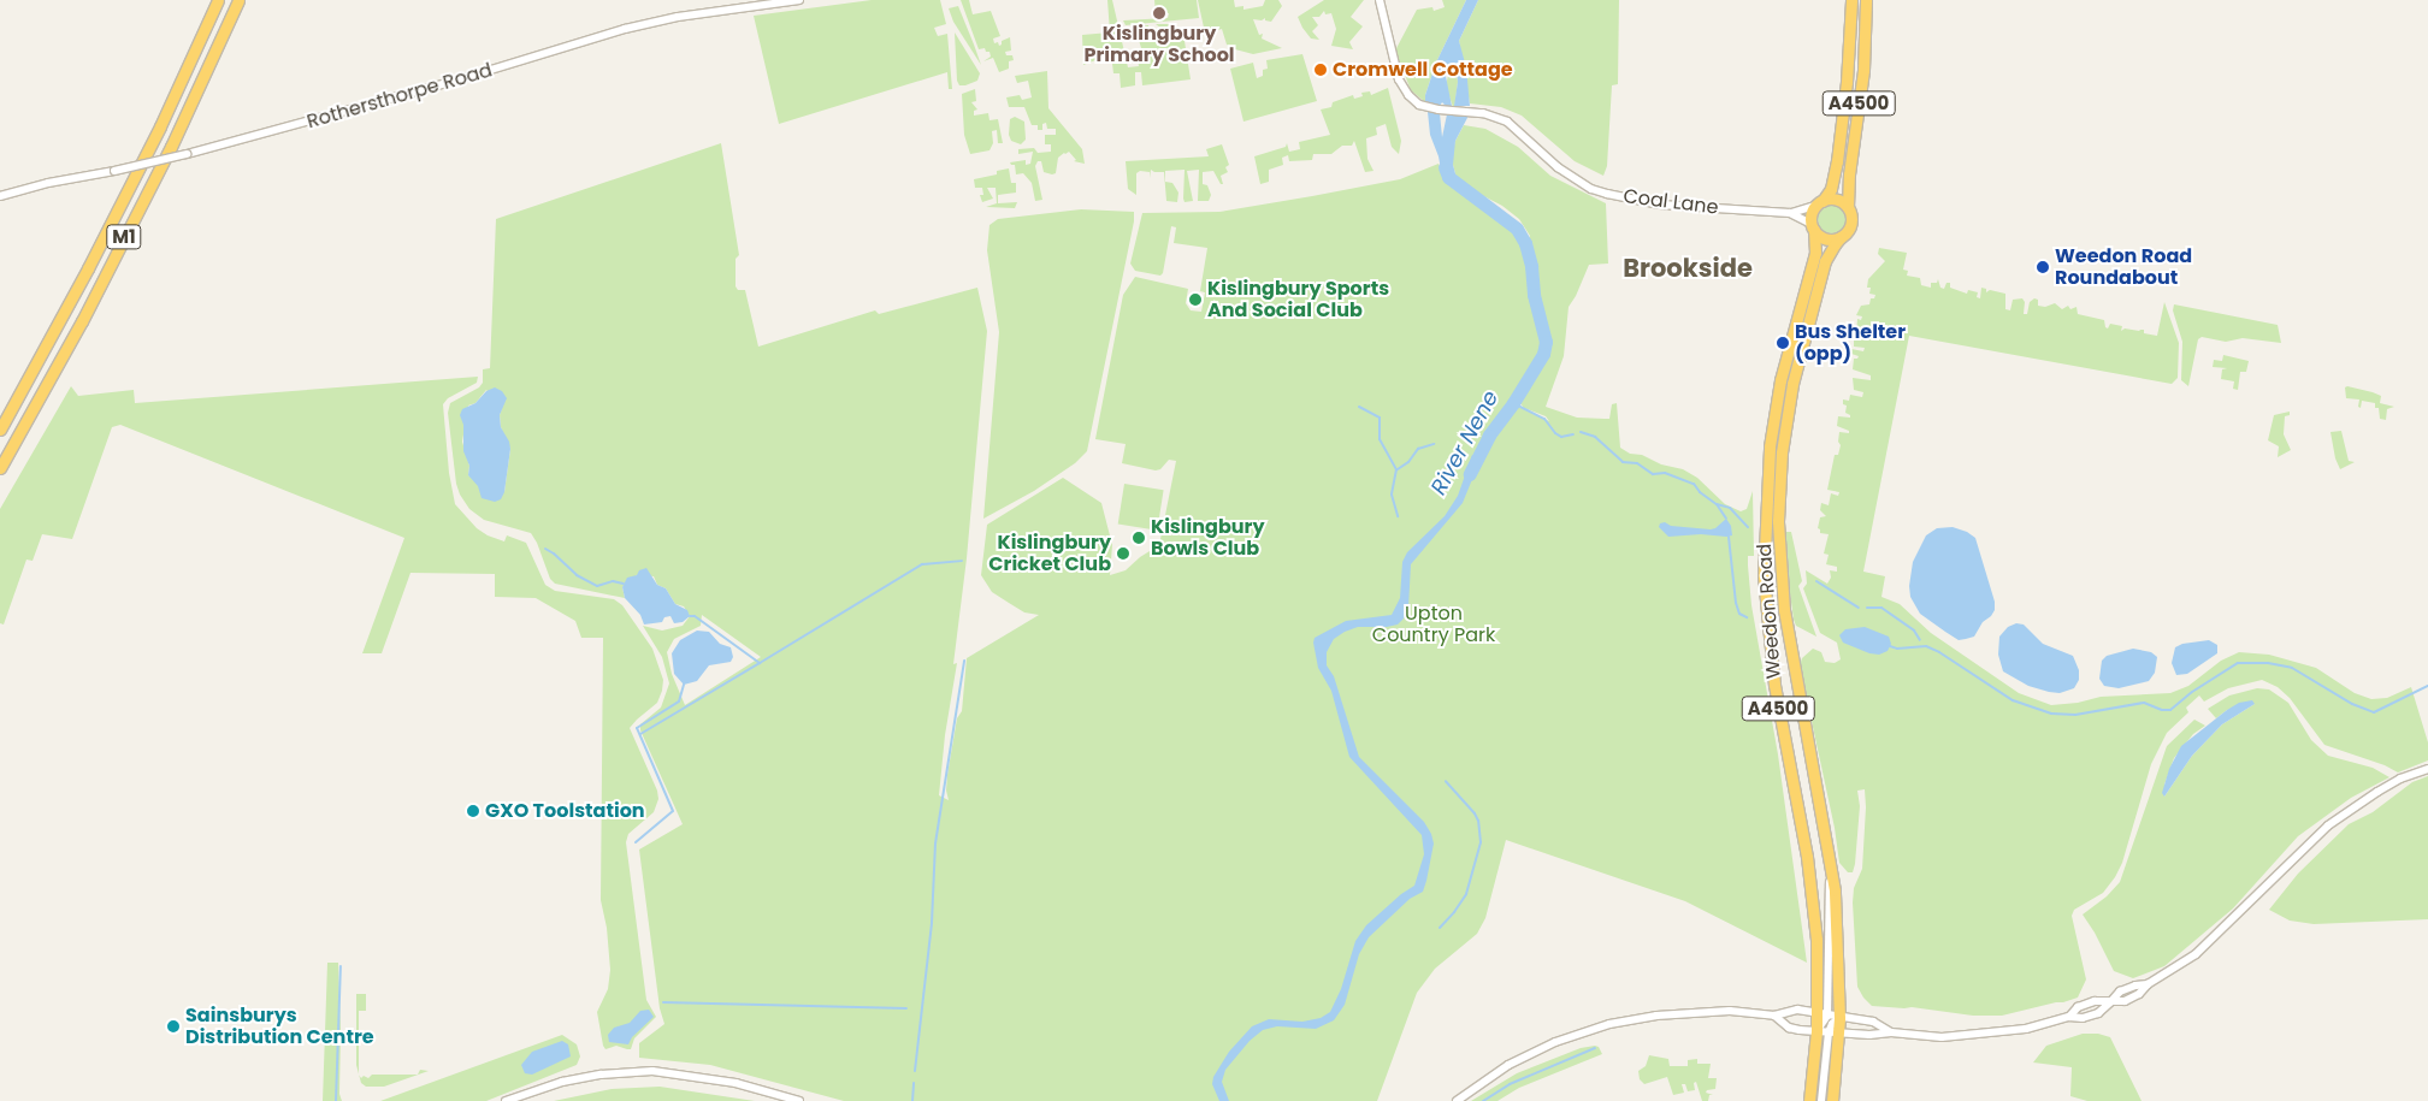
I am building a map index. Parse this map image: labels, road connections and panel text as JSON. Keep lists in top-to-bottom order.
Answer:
{
  "streets": {
    "highway": ["A4500", "M1", "Weedon Road"],
    "street": ["Rothersthorpe Road", "Coal Lane"]
  },
  "crossings": [
    ["A4500", "Coal Lane"],
    ["A4500", "Weedon Road"],
    ["Coal Lane", "Weedon Road"]
  ],
  "districts": ["Brookside"],
  "water": ["River Nene"],
  "parks": ["Upton Country Park"],
  "places": [
    "Kislingbury Primary School",
    "Cromwell Cottage",
    "Weedon Road Roundabout",
    "Kislingbury Sports And Social Club",
    "Bus Shelter (opp)",
    "Kislingbury Bowls Club",
    "Kislingbury Cricket Club",
    "GXO Toolstation",
    "Sainsburys Distribution Centre"
  ]
}
